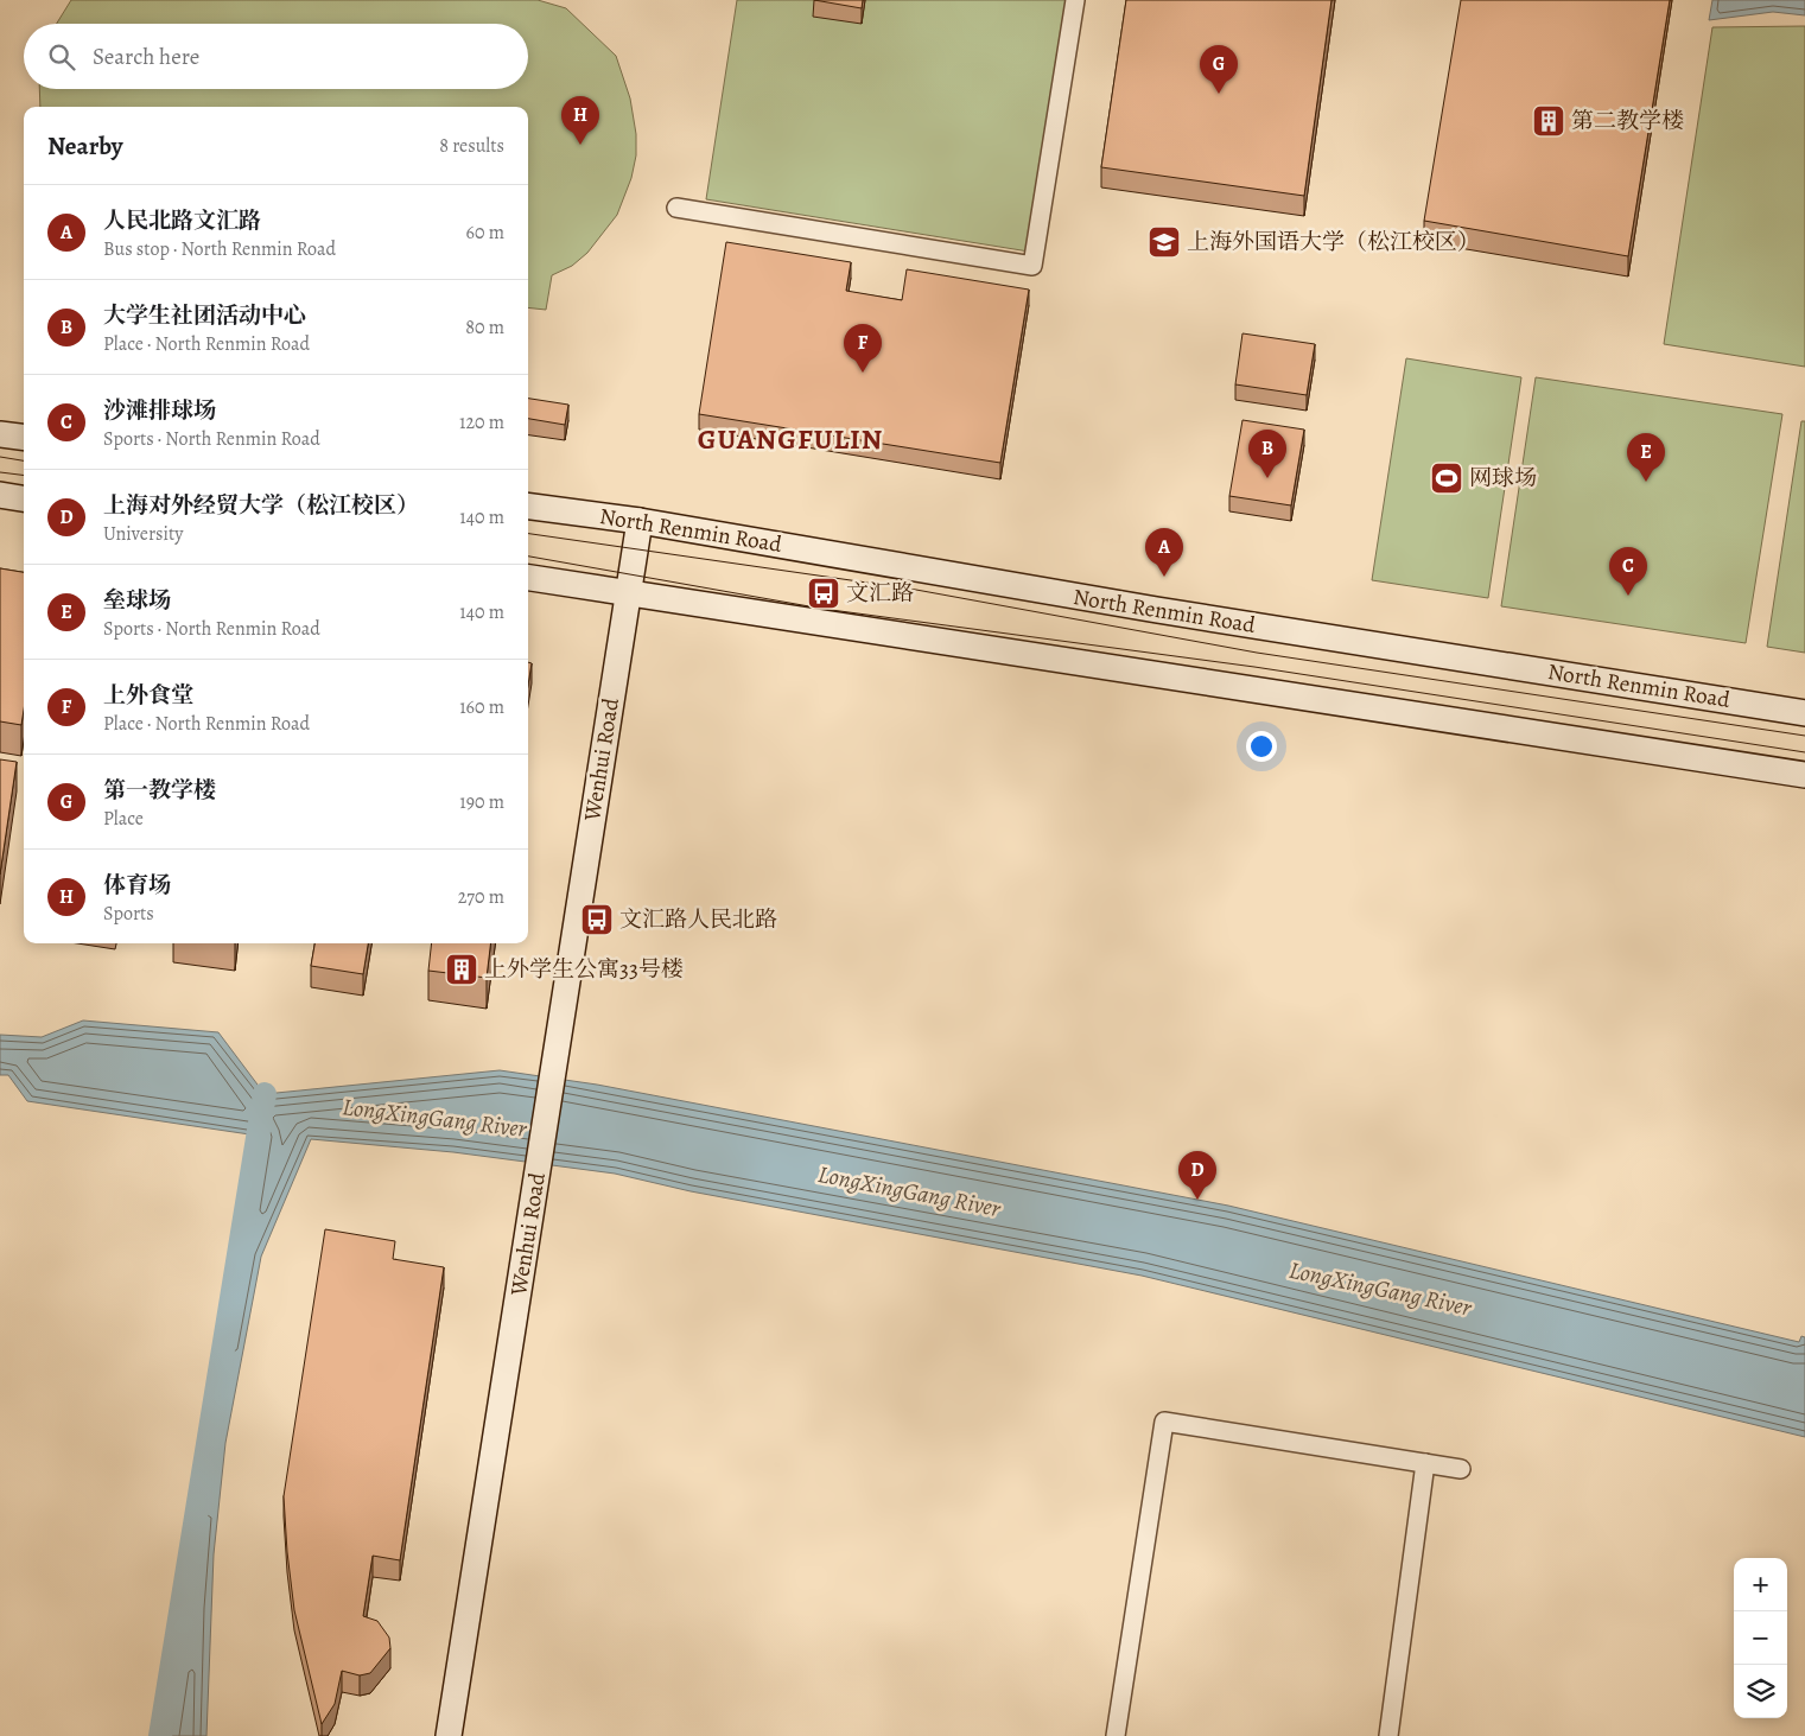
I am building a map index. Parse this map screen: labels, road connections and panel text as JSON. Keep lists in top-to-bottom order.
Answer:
{
  "streets": {
    "main road": ["North Renmin Road", "Wenhui Road"]
  },
  "crossings": [
    ["North Renmin Road", "Wenhui Road"]
  ],
  "districts": ["GUANGFULIN"],
  "water": ["LongXingGang River"],
  "places": {
    "building": ["第二教学楼", "上外学生公寓33号楼"],
    "school or university": ["上海外国语大学（松江校区）"],
    "sports": ["网球场"],
    "bus stop": ["文汇路", "文汇路人民北路"]
  },
  "page": {
    "search": "Search here",
    "pins": [
      "G",
      "H",
      "F",
      "B",
      "E",
      "A",
      "C",
      "D"
    ],
    "heading": ["Nearby", "8 results"],
    "list": [
      {
        "mark": "A",
        "name": "人民北路文汇路",
        "note": "Bus stop · North Renmin Road",
        "value": "60 m"
      },
      {
        "mark": "B",
        "name": "大学生社团活动中心",
        "note": "Place · North Renmin Road",
        "value": "80 m"
      },
      {
        "mark": "C",
        "name": "沙滩排球场",
        "note": "Sports · North Renmin Road",
        "value": "120 m"
      },
      {
        "mark": "D",
        "name": "上海对外经贸大学（松江校区）",
        "note": "University",
        "value": "140 m"
      },
      {
        "mark": "E",
        "name": "垒球场",
        "note": "Sports · North Renmin Road",
        "value": "140 m"
      },
      {
        "mark": "F",
        "name": "上外食堂",
        "note": "Place · North Renmin Road",
        "value": "160 m"
      },
      {
        "mark": "G",
        "name": "第一教学楼",
        "note": "Place",
        "value": "190 m"
      },
      {
        "mark": "H",
        "name": "体育场",
        "note": "Sports",
        "value": "270 m"
      }
    ],
    "map_buttons": ["+", "−"]
  }
}
